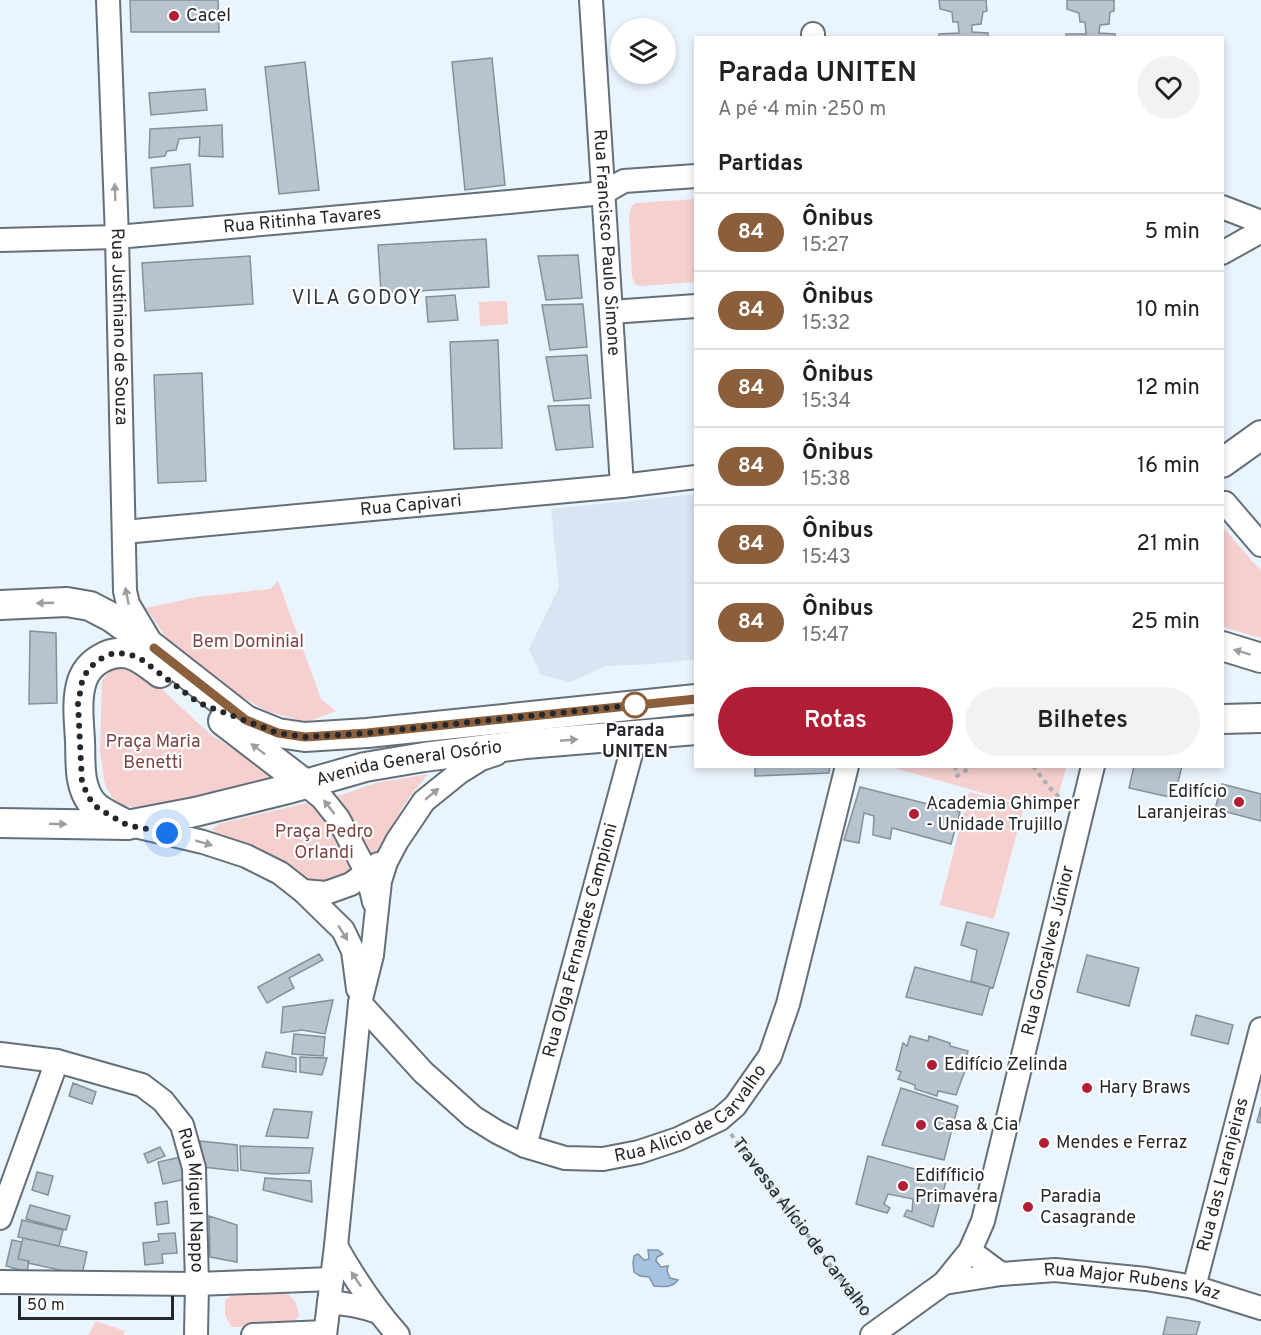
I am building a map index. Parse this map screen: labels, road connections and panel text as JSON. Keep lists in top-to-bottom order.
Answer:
{
  "streets": {
    "main road": ["Avenida General Osório"],
    "street": [
      "Rua Ritinha Tavares",
      "Rua Francisco Paulo Simone",
      "Rua Justiniano de Souza",
      "Rua Capivari",
      "Rua Olga Fernandes Campioni",
      "Rua Gonçalves Júnior",
      "Rua Alicio de Carvalho",
      "Rua das Laranjeiras",
      "Rua Miguel Nappo",
      "Rua Major Rubens Vaz"
    ],
    "path": ["Travessa Alício de Carvalho"]
  },
  "crossings": [
    ["Rua Ritinha Tavares", "Rua Francisco Paulo Simone"],
    ["Rua Ritinha Tavares", "Rua Justiniano de Souza"],
    ["Rua Francisco Paulo Simone", "Rua Capivari"],
    ["Rua Justiniano de Souza", "Rua Capivari"],
    ["Rua Justiniano de Souza", "Avenida General Osório"],
    ["Avenida General Osório", "Rua Olga Fernandes Campioni"],
    ["Rua Olga Fernandes Campioni", "Rua Alicio de Carvalho"],
    ["Rua Gonçalves Júnior", "Travessa Alício de Carvalho"],
    ["Rua Gonçalves Júnior", "Rua Major Rubens Vaz"],
    ["Rua Alicio de Carvalho", "Travessa Alício de Carvalho"],
    ["Rua das Laranjeiras", "Rua Major Rubens Vaz"]
  ],
  "one_way": ["Rua Justiniano de Souza"],
  "districts": ["VILA GODOY"],
  "parks": ["Bem Dominial", "Praça Maria Benetti", "Praça Pedro Orlandi"],
  "places": [
    "Cacel",
    "Parada UNITEN",
    "Edifício Laranjeiras",
    "Academia Ghimper - Unidade Trujillo",
    "Edifício Zelinda",
    "Hary Braws",
    "Casa & Cia",
    "Mendes e Ferraz",
    "Edifíficio Primavera",
    "Paradia Casagrande"
  ],
  "lines": ["bus line 84"],
  "scale_bar": "50 m",
  "page": {
    "heading": [
      ["Parada UNITEN", "A pé · 4 min · 250 m"],
      "Partidas"
    ],
    "list": [
      {
        "mark": "84",
        "name": "Ônibus",
        "note": "15:27",
        "value": "5 min"
      },
      {
        "mark": "84",
        "name": "Ônibus",
        "note": "15:32",
        "value": "10 min"
      },
      {
        "mark": "84",
        "name": "Ônibus",
        "note": "15:34",
        "value": "12 min"
      },
      {
        "mark": "84",
        "name": "Ônibus",
        "note": "15:38",
        "value": "16 min"
      },
      {
        "mark": "84",
        "name": "Ônibus",
        "note": "15:43",
        "value": "21 min"
      },
      {
        "mark": "84",
        "name": "Ônibus",
        "note": "15:47",
        "value": "25 min"
      }
    ],
    "buttons": ["Rotas", "Bilhetes"],
    "scale": "50 m"
  }
}
